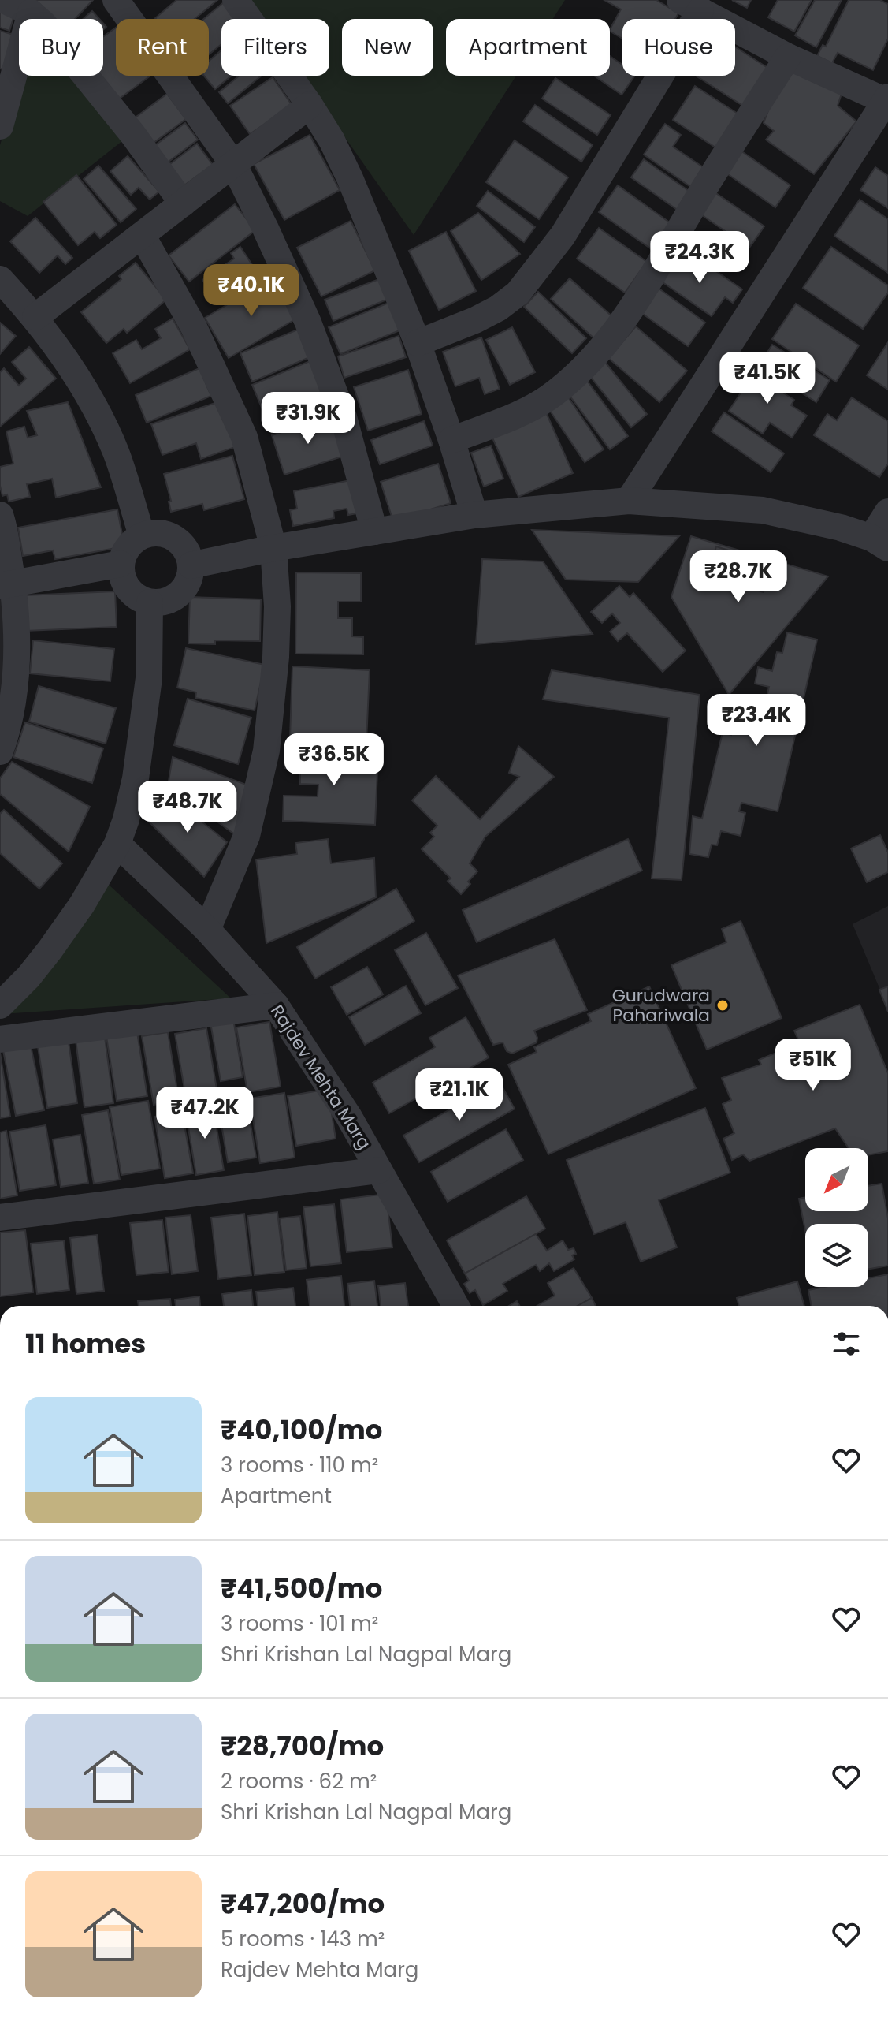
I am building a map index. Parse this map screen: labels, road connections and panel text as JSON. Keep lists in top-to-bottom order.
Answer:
{
  "streets": {
    "street": ["Rajdev Mehta Marg"]
  },
  "places": ["Gurudwara Pahariwala"],
  "north": "bottom left",
  "page": {
    "chip": [
      "Buy",
      "Rent",
      "Filters",
      "New",
      "Apartment",
      "House"
    ],
    "price": [
      "₹24.3K",
      "₹40.1K",
      "₹41.5K",
      "₹31.9K",
      "₹28.7K",
      "₹23.4K",
      "₹36.5K",
      "₹48.7K",
      "₹51K",
      "₹21.1K",
      "₹47.2K"
    ],
    "heading": "11 homes",
    "list": [
      {
        "name": "₹40,100/mo",
        "note": "3 rooms · 110 m² · Apartment"
      },
      {
        "name": "₹41,500/mo",
        "note": "3 rooms · 101 m² · Shri Krishan Lal Nagpal Marg"
      },
      {
        "name": "₹28,700/mo",
        "note": "2 rooms · 62 m² · Shri Krishan Lal Nagpal Marg"
      },
      {
        "name": "₹47,200/mo",
        "note": "5 rooms · 143 m² · Rajdev Mehta Marg"
      }
    ]
  }
}
